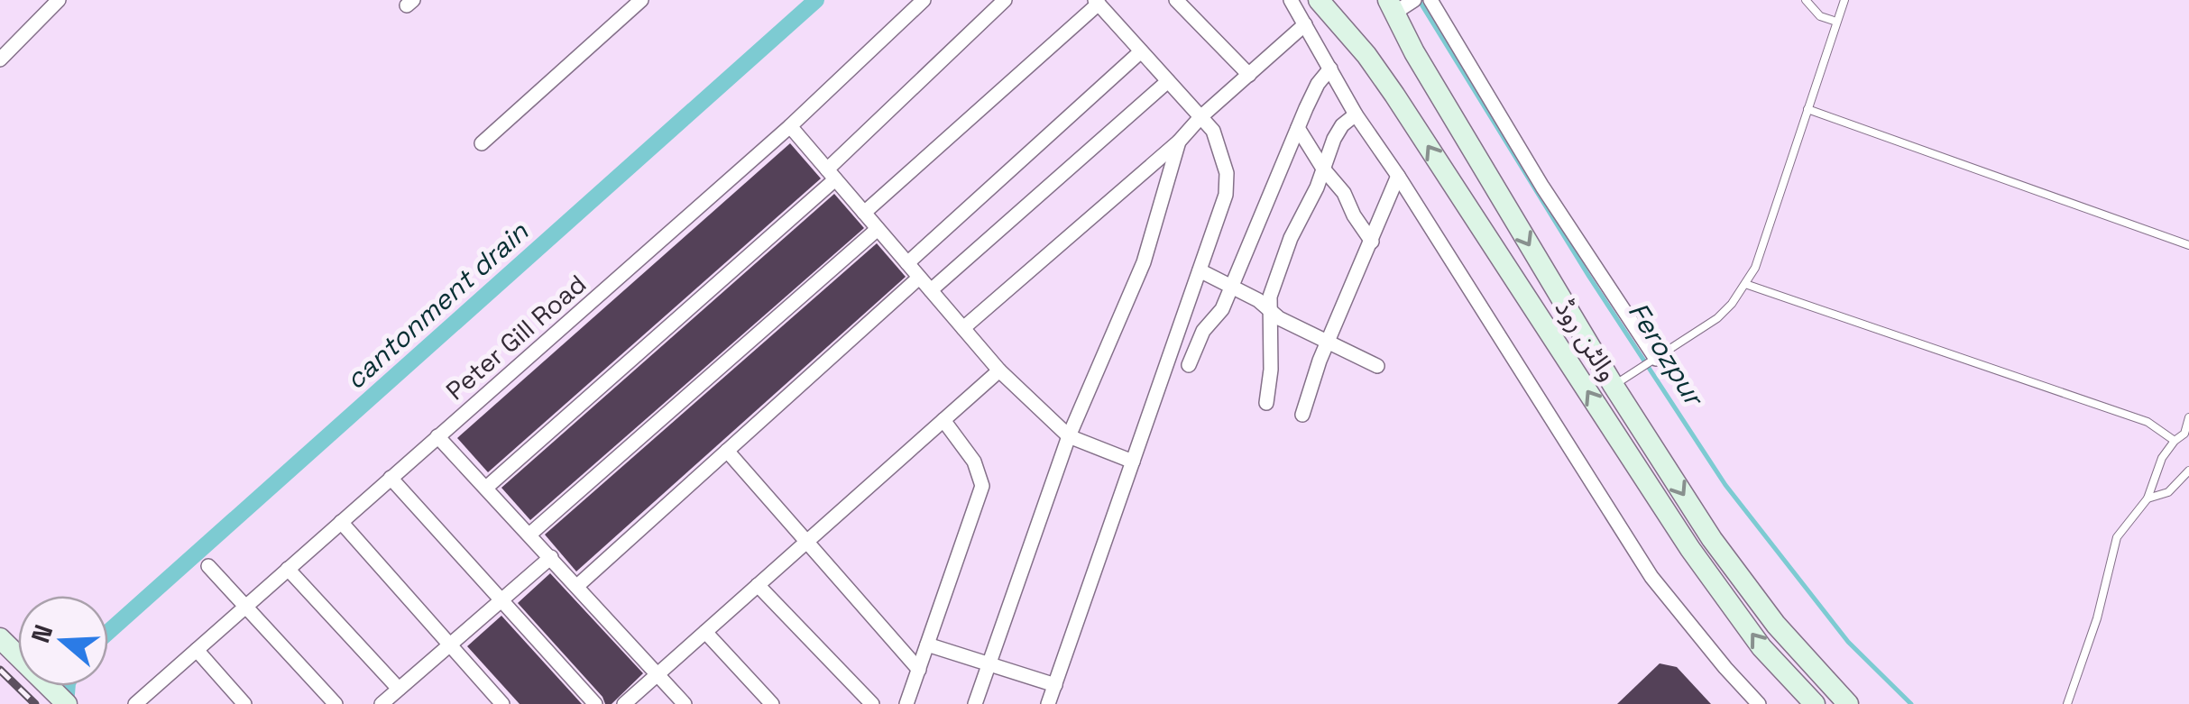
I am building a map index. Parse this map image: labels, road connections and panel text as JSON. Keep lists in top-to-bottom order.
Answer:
{
  "streets": {
    "main road": ["والٹن روڈ"],
    "street": ["Peter Gill Road"]
  },
  "water": ["cantonment drain", "Ferozpur"],
  "north": "left"
}
